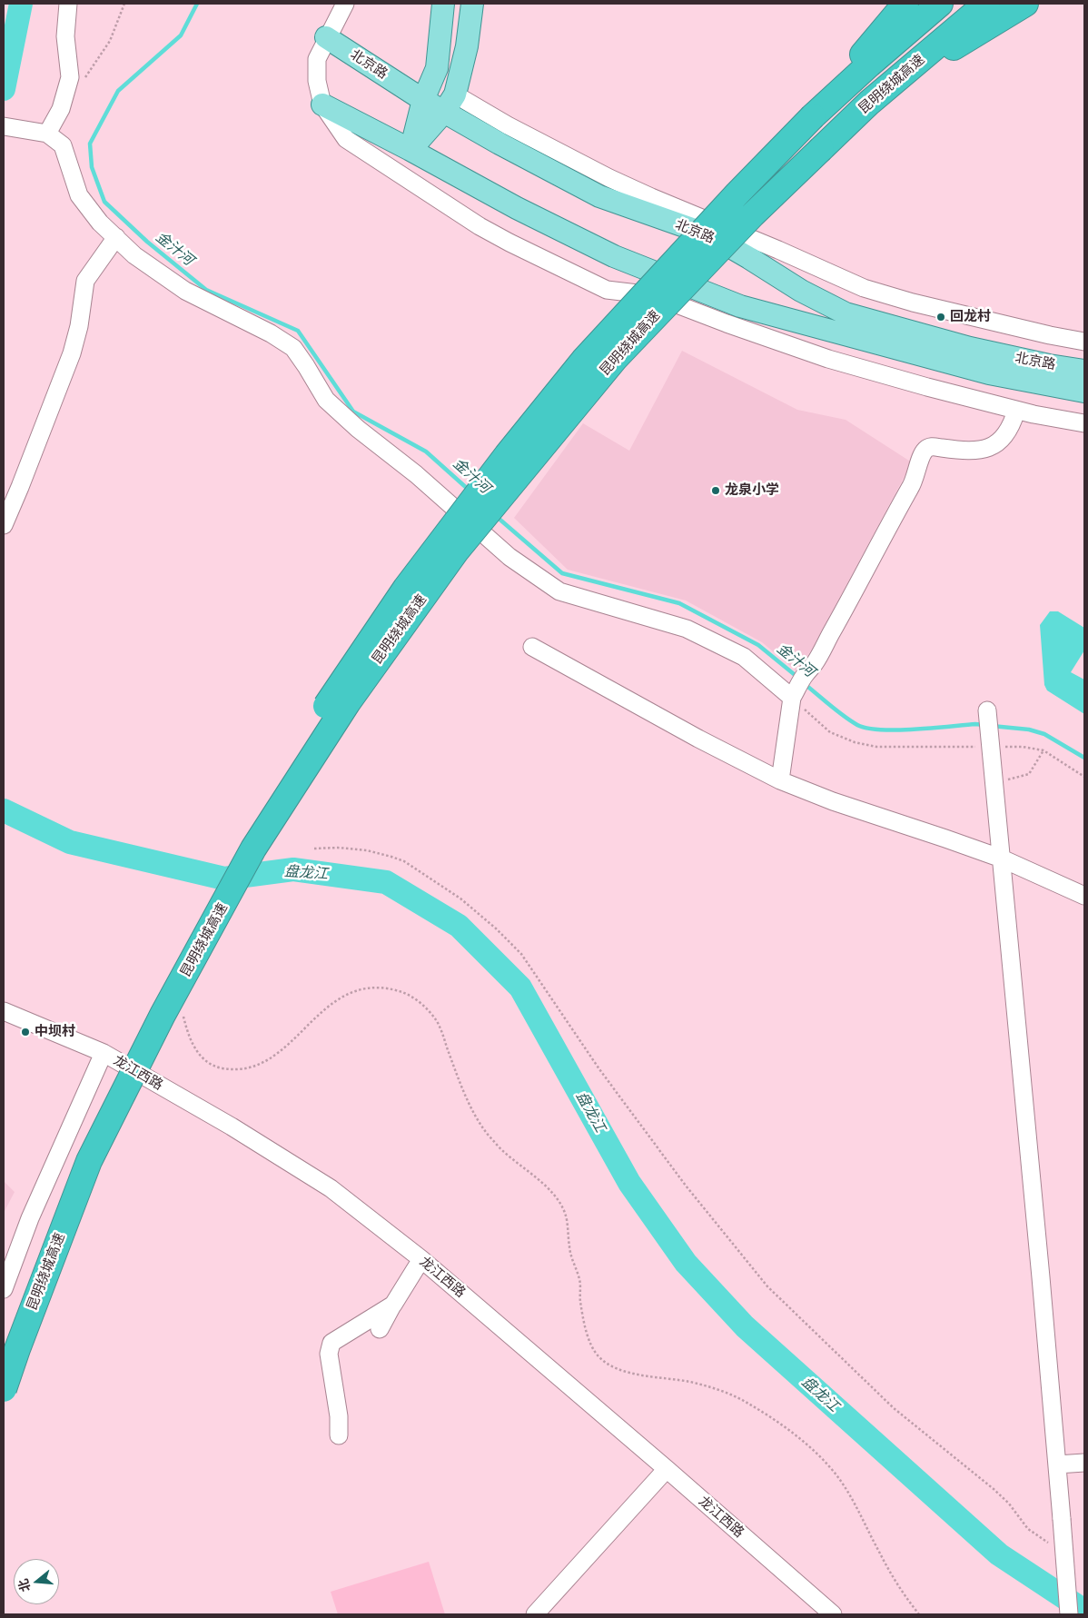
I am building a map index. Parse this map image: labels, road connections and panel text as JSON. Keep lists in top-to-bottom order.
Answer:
{
  "streets": {
    "highway": ["昆明绕城高速"],
    "main road": ["北京路"],
    "street": ["龙江西路"]
  },
  "water": ["金汁河", "盘龙江"],
  "places": ["回龙村", "龙泉小学", "中坝村"],
  "north": "left"
}
